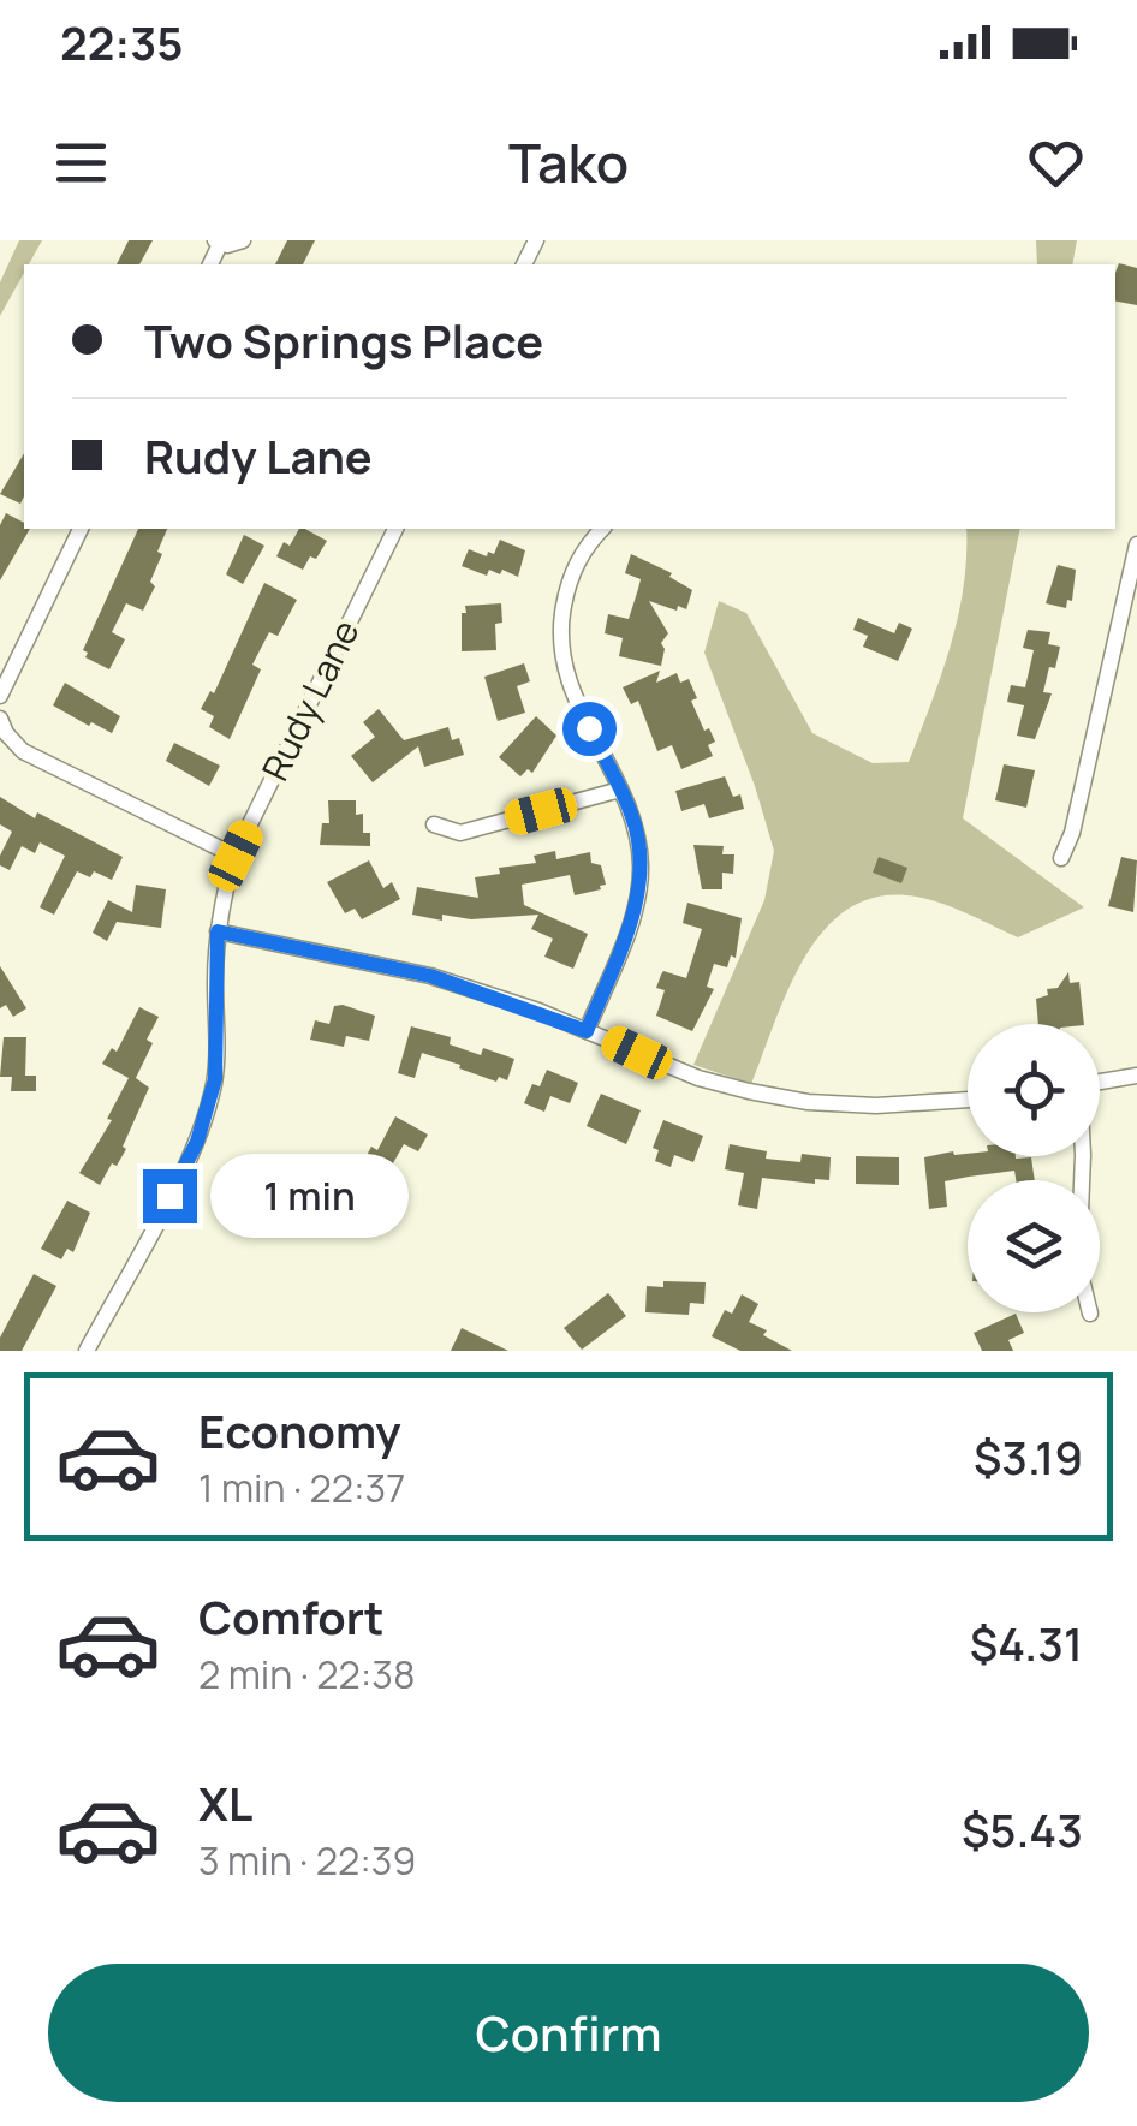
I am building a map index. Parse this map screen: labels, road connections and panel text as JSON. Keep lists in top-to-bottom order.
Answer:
{
  "streets": {
    "street": ["Rudy Lane"]
  },
  "page": {
    "status": "22:35",
    "header": "Tako",
    "banner": ["Two Springs Place", "Rudy Lane"],
    "bubble": "1 min",
    "list": [
      {
        "name": "Economy",
        "note": "1 min · 22:37",
        "value": "$3.19"
      },
      {
        "name": "Comfort",
        "note": "2 min · 22:38",
        "value": "$4.31"
      },
      {
        "name": "XL",
        "note": "3 min · 22:39",
        "value": "$5.43"
      }
    ],
    "buttons": "Confirm"
  }
}
